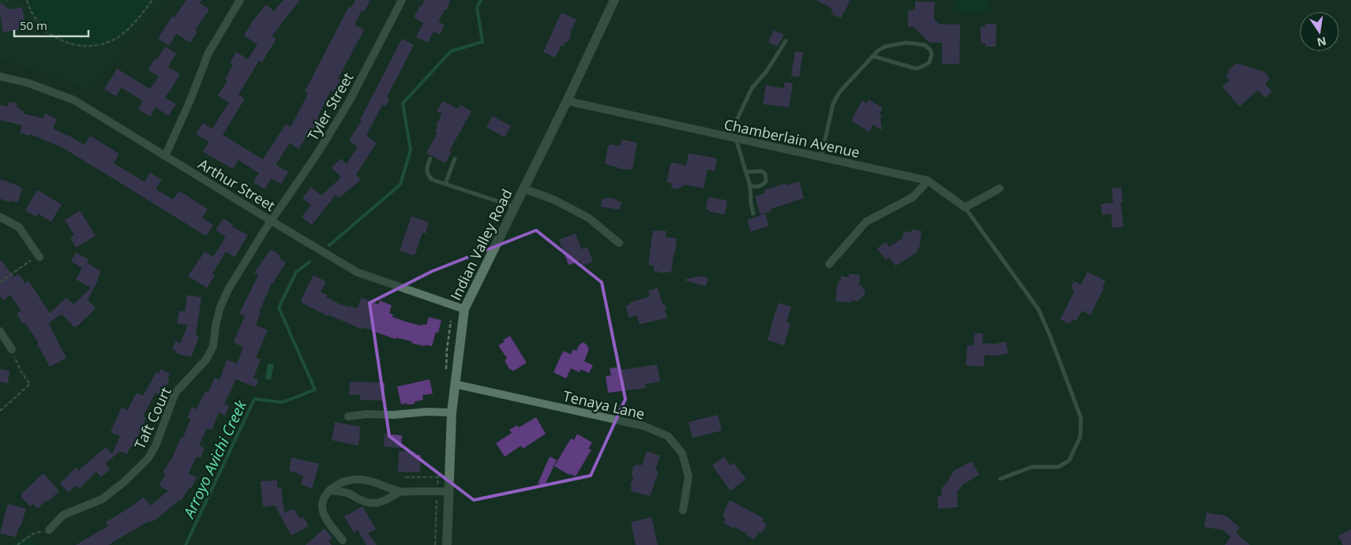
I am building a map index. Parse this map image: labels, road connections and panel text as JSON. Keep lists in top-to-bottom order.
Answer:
{
  "streets": {
    "street": [
      "Tyler Street",
      "Chamberlain Avenue",
      "Arthur Street",
      "Indian Valley Road",
      "Tenaya Lane",
      "Taft Court"
    ]
  },
  "crossings": [
    ["Tyler Street", "Arthur Street"],
    ["Tyler Street", "Taft Court"],
    ["Chamberlain Avenue", "Indian Valley Road"],
    ["Arthur Street", "Indian Valley Road"],
    ["Arthur Street", "Taft Court"],
    ["Indian Valley Road", "Tenaya Lane"]
  ],
  "water": ["Arroyo Avichi Creek"],
  "scale_bar": "50 m",
  "north": "bottom"
}
